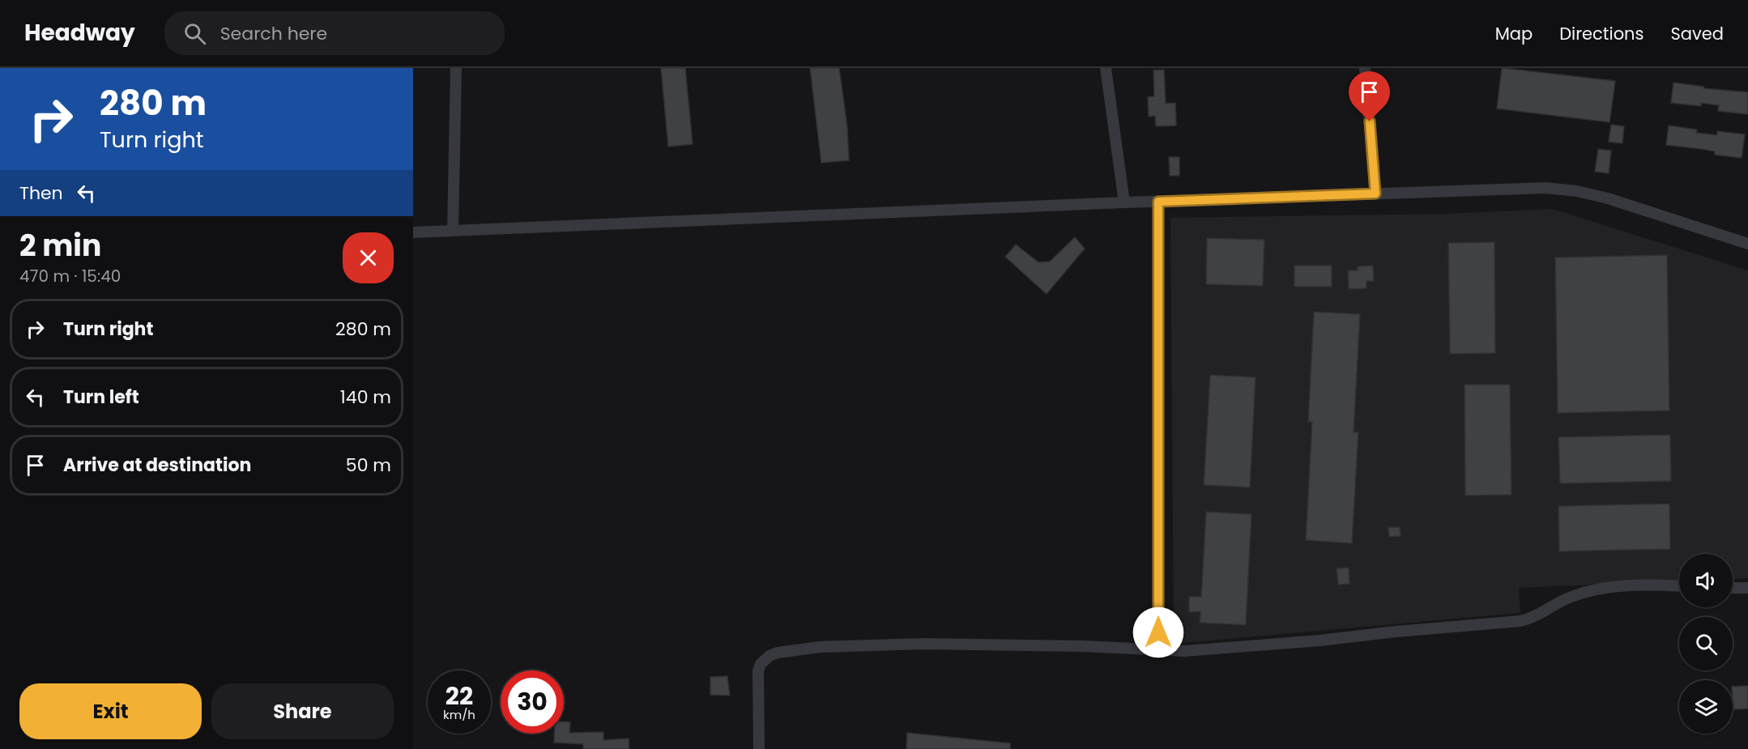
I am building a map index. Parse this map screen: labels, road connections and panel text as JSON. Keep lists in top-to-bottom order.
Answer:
{
  "page": {
    "header": "Headway",
    "search": "Search here",
    "nav": ["Map", "Directions", "Saved"],
    "turn": ["280 m", "Turn right"],
    "then": "Then",
    "heading": ["2 min", "470 m · 15:40"],
    "list": [
      {
        "name": "Turn right",
        "value": "280 m"
      },
      {
        "name": "Turn left",
        "value": "140 m"
      },
      {
        "name": "Arrive at destination",
        "value": "50 m"
      }
    ],
    "speed": "22 km/h",
    "limit": "30",
    "buttons": ["Exit", "Share"]
  }
}
